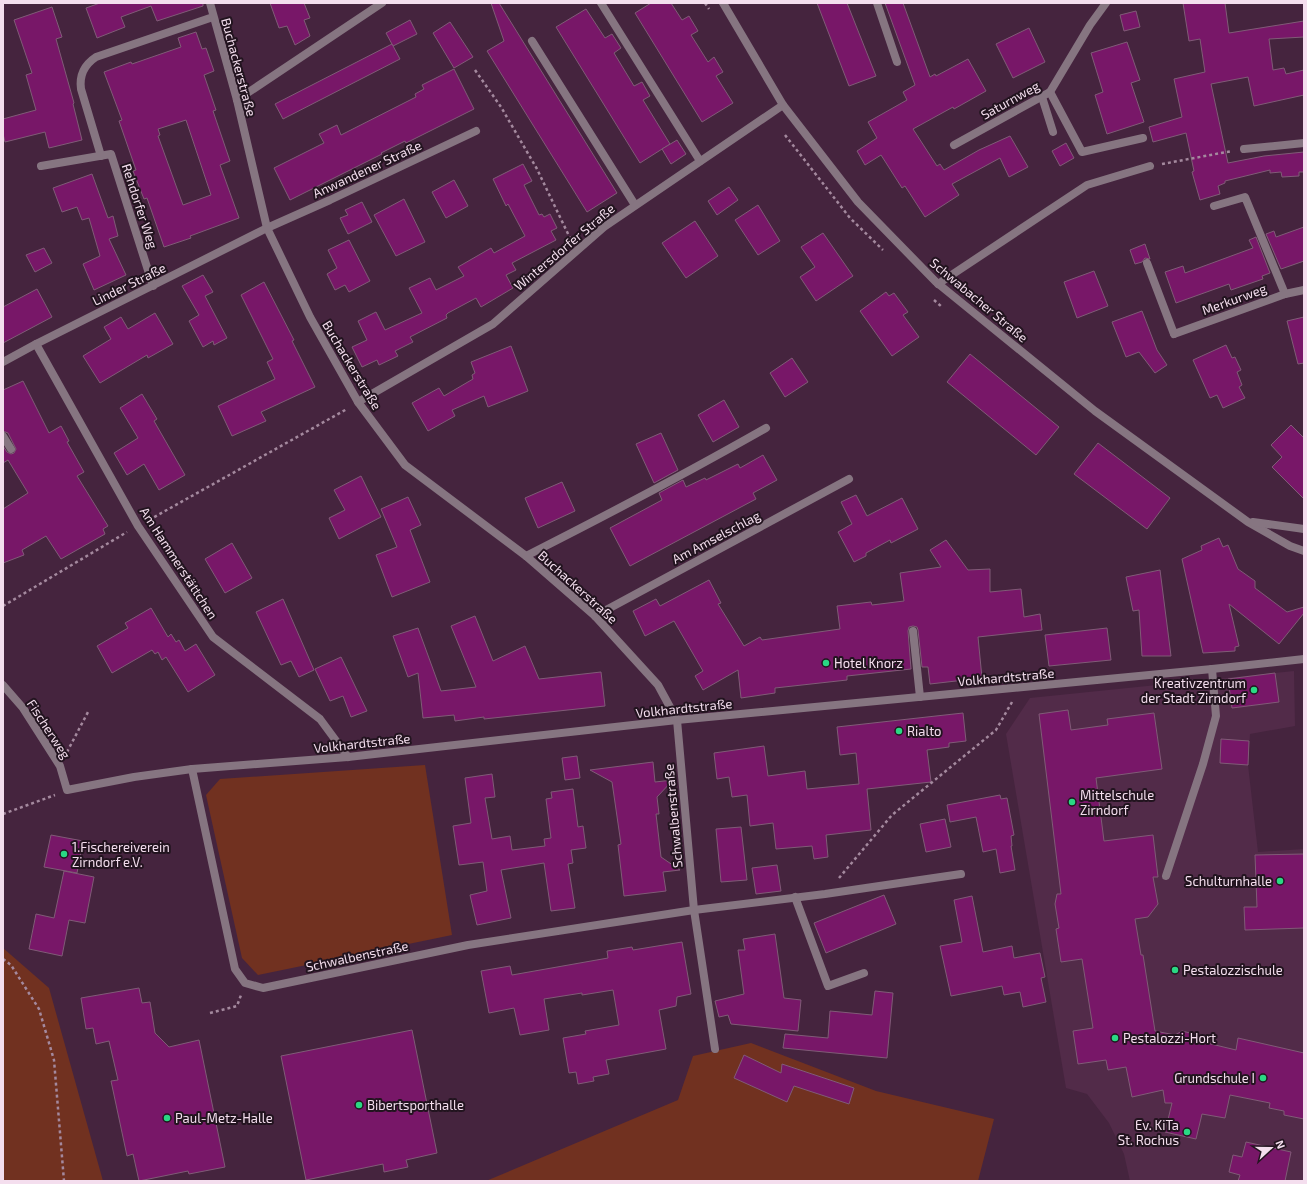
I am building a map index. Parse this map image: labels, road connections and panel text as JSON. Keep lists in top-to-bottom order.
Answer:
{
  "streets": {
    "street": [
      "Buchackerstraße",
      "Saturnweg",
      "Anwandener Straße",
      "Rehdorfer Weg",
      "Wintersdorfer Straße",
      "Linder Straße",
      "Merkurweg",
      "Schwabacher Straße",
      "Am Amselschlag",
      "Am Hammerstättchen",
      "Volkhardtstraße",
      "Fischerweg",
      "Schwalbenstraße"
    ]
  },
  "crossings": [
    ["Buchackerstraße", "Anwandener Straße"],
    ["Buchackerstraße", "Wintersdorfer Straße"],
    ["Buchackerstraße", "Linder Straße"],
    ["Buchackerstraße", "Am Amselschlag"],
    ["Buchackerstraße", "Volkhardtstraße"],
    ["Buchackerstraße", "Schwalbenstraße"],
    ["Anwandener Straße", "Linder Straße"],
    ["Rehdorfer Weg", "Linder Straße"],
    ["Wintersdorfer Straße", "Schwabacher Straße"],
    ["Linder Straße", "Am Hammerstättchen"],
    ["Am Hammerstättchen", "Volkhardtstraße"],
    ["Volkhardtstraße", "Fischerweg"],
    ["Volkhardtstraße", "Schwalbenstraße"]
  ],
  "places": [
    "Hotel Knorz",
    "Kreativzentrum der Stadt Zirndorf",
    "Rialto",
    "Mittelschule Zirndorf",
    "1.Fischereiverein Zirndorf e.V.",
    "Schulturnhalle",
    "Pestalozzischule",
    "Pestalozzi-Hort",
    "Grundschule I",
    "Bibertsporthalle",
    "Paul-Metz-Halle",
    "Ev. KiTa St. Rochus"
  ],
  "north": "right"
}
